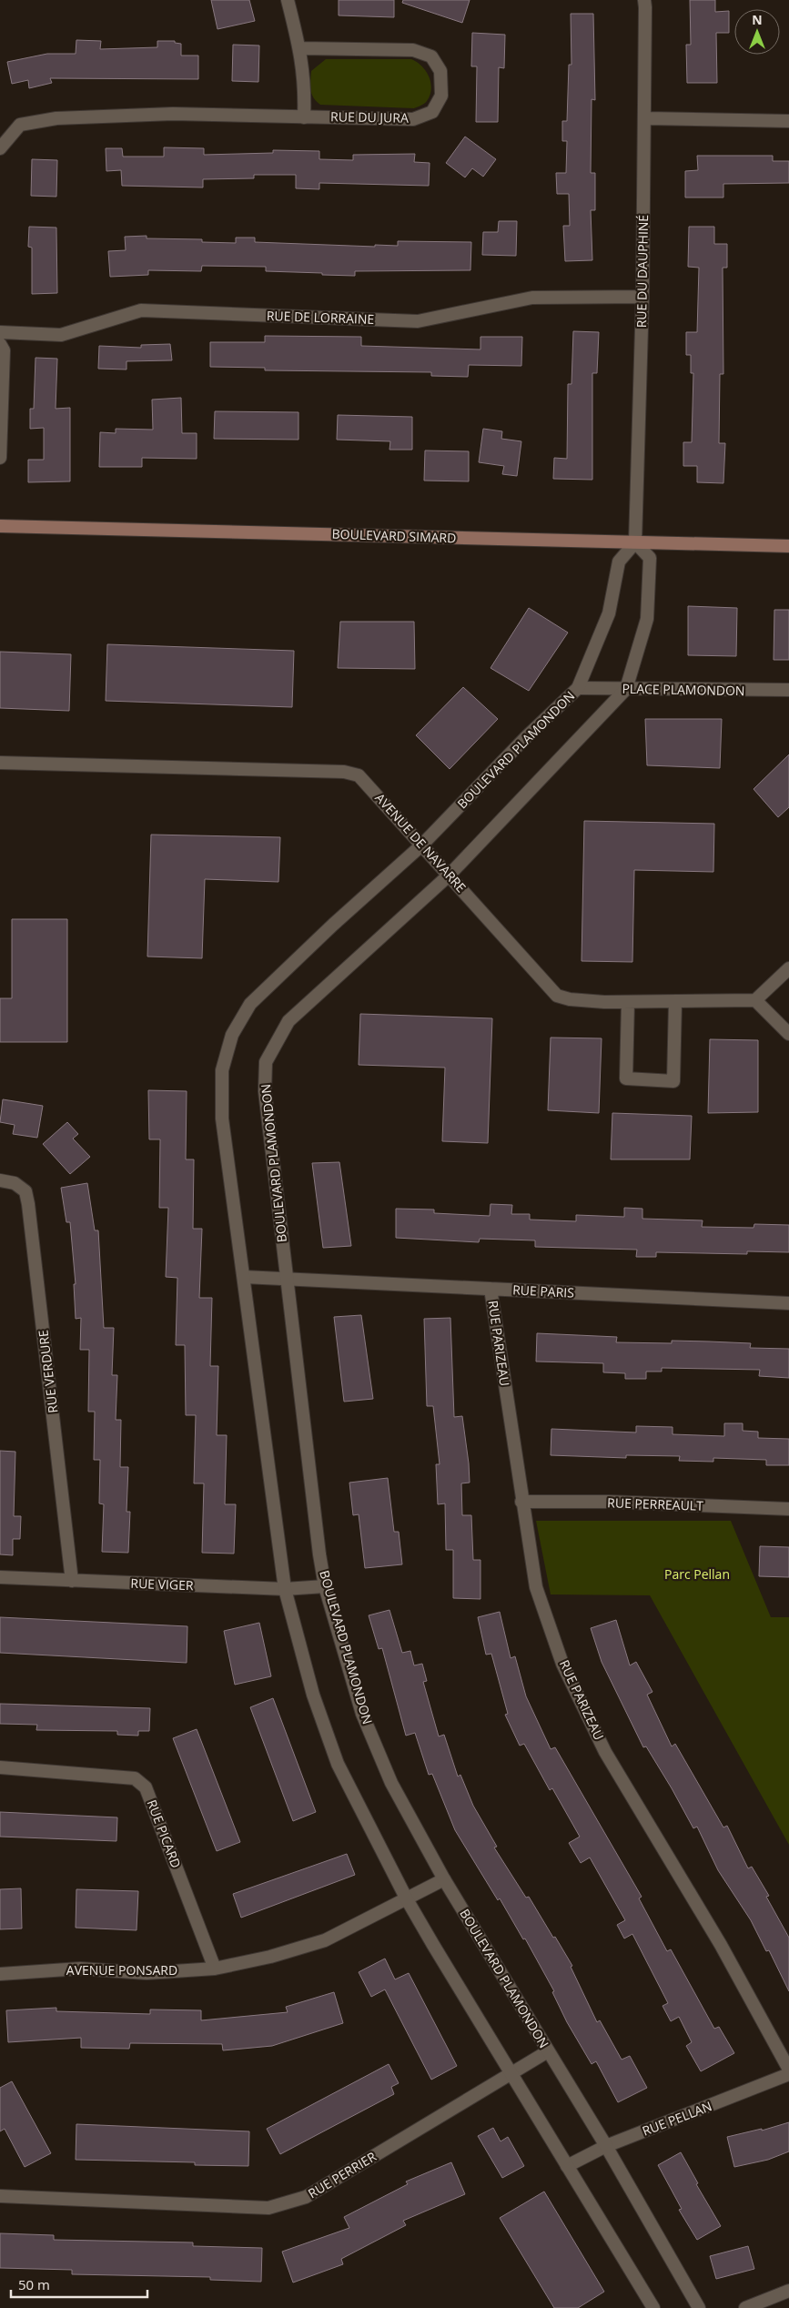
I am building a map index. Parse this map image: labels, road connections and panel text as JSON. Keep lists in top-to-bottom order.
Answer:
{
  "streets": {
    "main road": ["BOULEVARD SIMARD"],
    "street": [
      "RUE DU JURA",
      "RUE DU DAUPHINÉ",
      "RUE DE LORRAINE",
      "PLACE PLAMONDON",
      "BOULEVARD PLAMONDON",
      "AVENUE DE NAVARRE",
      "RUE PARIS",
      "RUE PARIZEAU",
      "RUE VERDURE",
      "RUE PERREAULT",
      "RUE VIGER",
      "RUE PICARD",
      "AVENUE PONSARD",
      "RUE PELLAN",
      "RUE PERRIER"
    ]
  },
  "crossings": [
    ["RUE DU DAUPHINÉ", "RUE DE LORRAINE"],
    ["RUE DU DAUPHINÉ", "BOULEVARD SIMARD"],
    ["RUE DU DAUPHINÉ", "BOULEVARD PLAMONDON"],
    ["BOULEVARD SIMARD", "BOULEVARD PLAMONDON"],
    ["PLACE PLAMONDON", "BOULEVARD PLAMONDON"],
    ["BOULEVARD PLAMONDON", "AVENUE DE NAVARRE"],
    ["BOULEVARD PLAMONDON", "RUE PARIS"],
    ["BOULEVARD PLAMONDON", "RUE VIGER"],
    ["BOULEVARD PLAMONDON", "AVENUE PONSARD"],
    ["BOULEVARD PLAMONDON", "RUE PELLAN"],
    ["BOULEVARD PLAMONDON", "RUE PERRIER"],
    ["RUE PARIS", "RUE PARIZEAU"],
    ["RUE PARIZEAU", "RUE PERREAULT"],
    ["RUE VERDURE", "RUE VIGER"],
    ["RUE PICARD", "AVENUE PONSARD"]
  ],
  "parks": ["Parc Pellan"],
  "scale_bar": "50 m",
  "north": "top"
}
